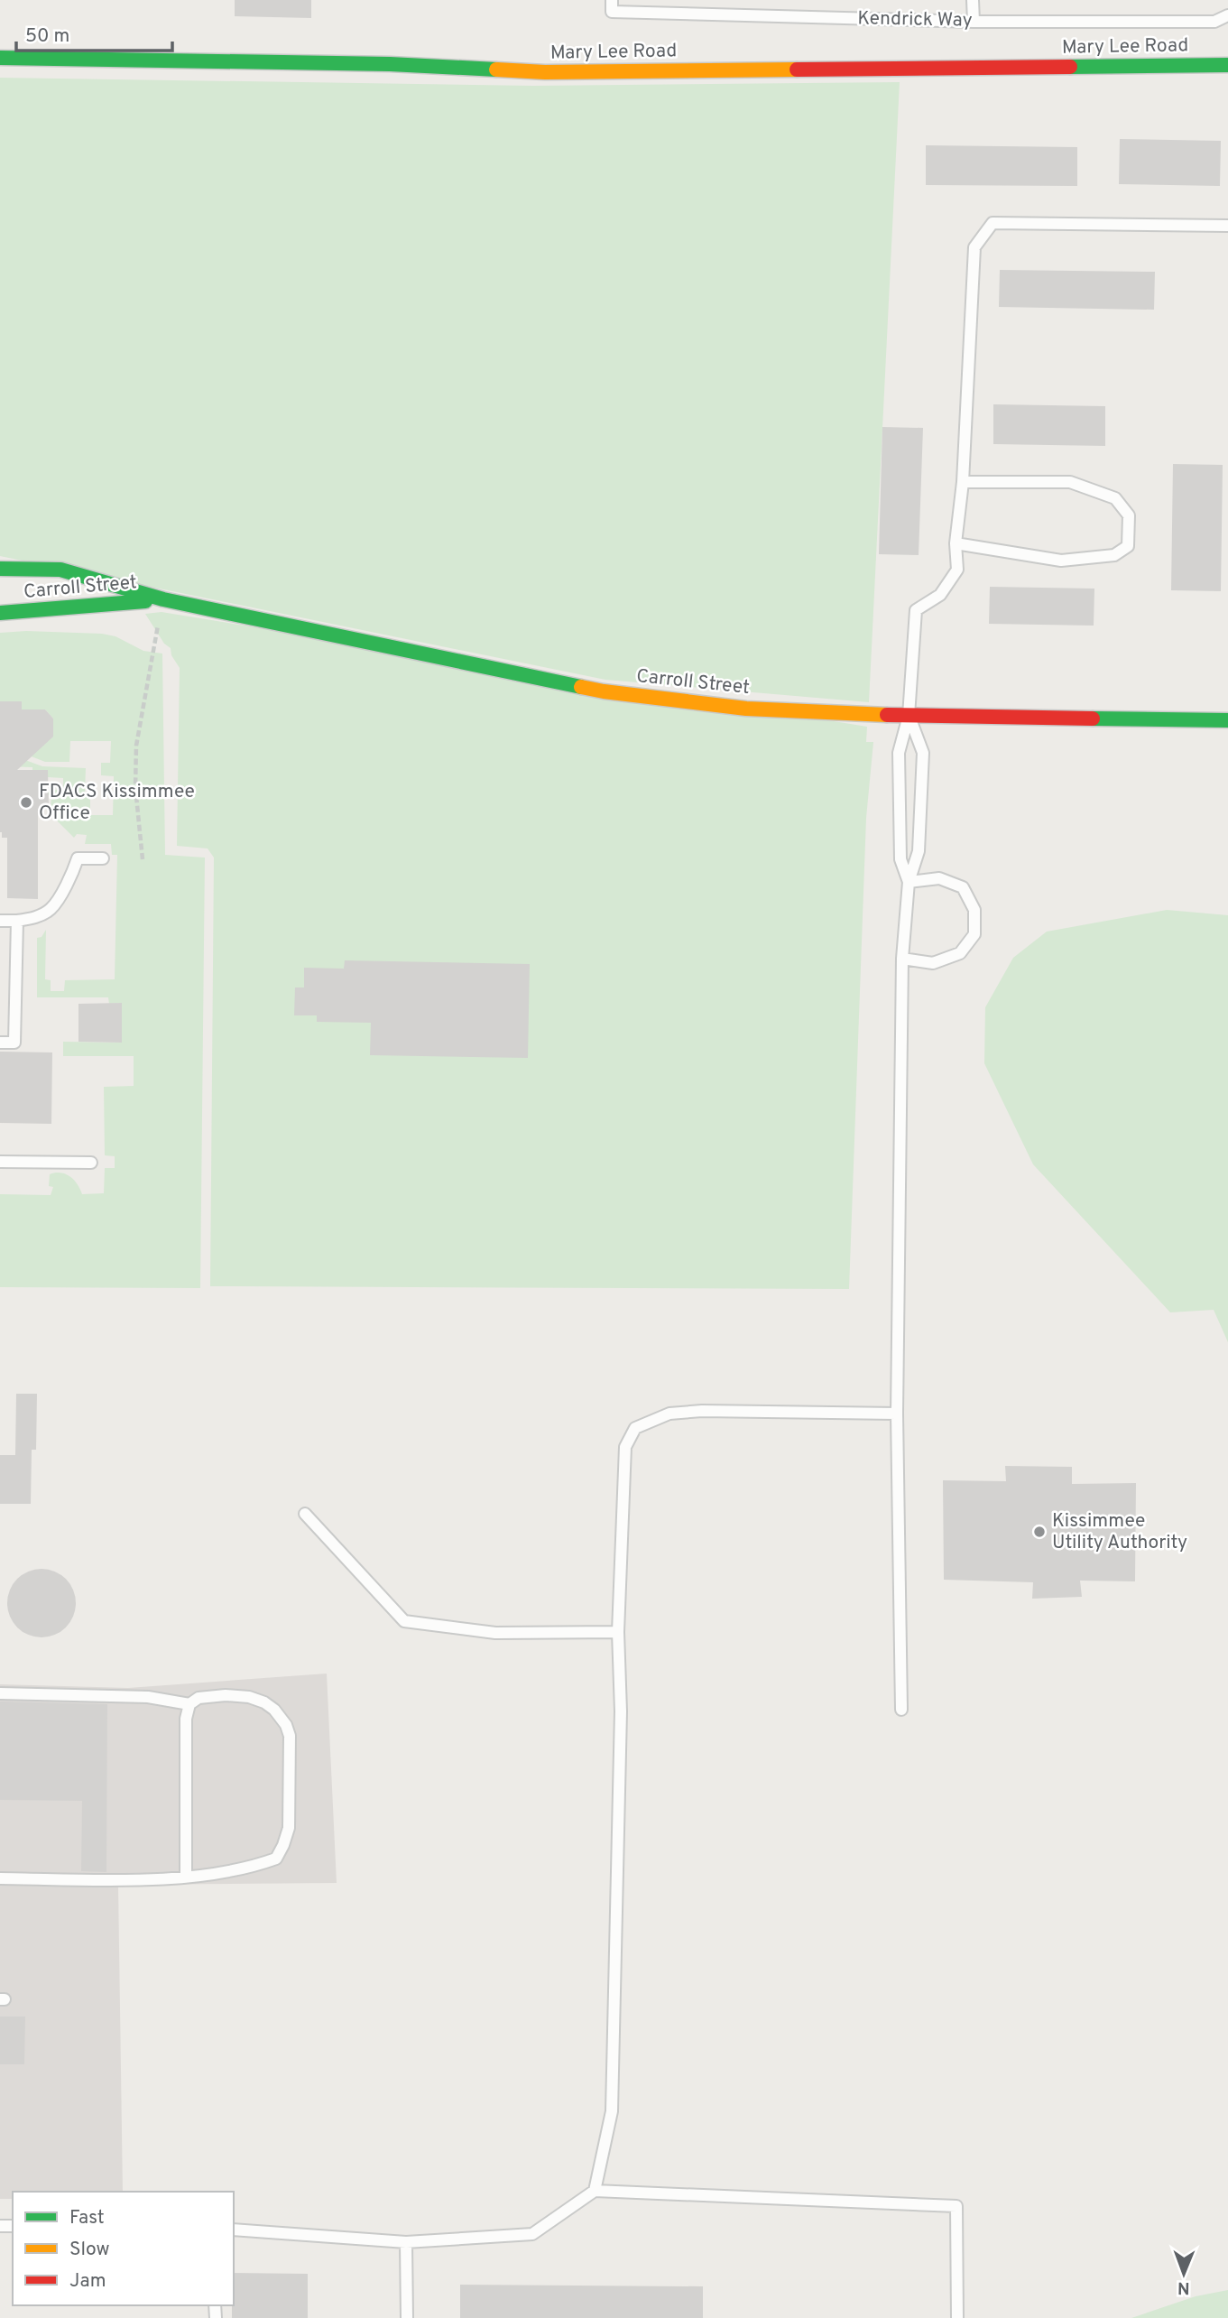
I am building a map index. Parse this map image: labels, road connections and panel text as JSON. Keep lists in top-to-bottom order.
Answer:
{
  "streets": {
    "main road": ["Mary Lee Road", "Carroll Street"],
    "lane": ["Kendrick Way"]
  },
  "places": ["FDACS Kissimmee Office", "Kissimmee Utility Authority"],
  "legend": ["Fast", "Slow", "Jam"],
  "scale_bar": "50 m",
  "north": "bottom"
}
